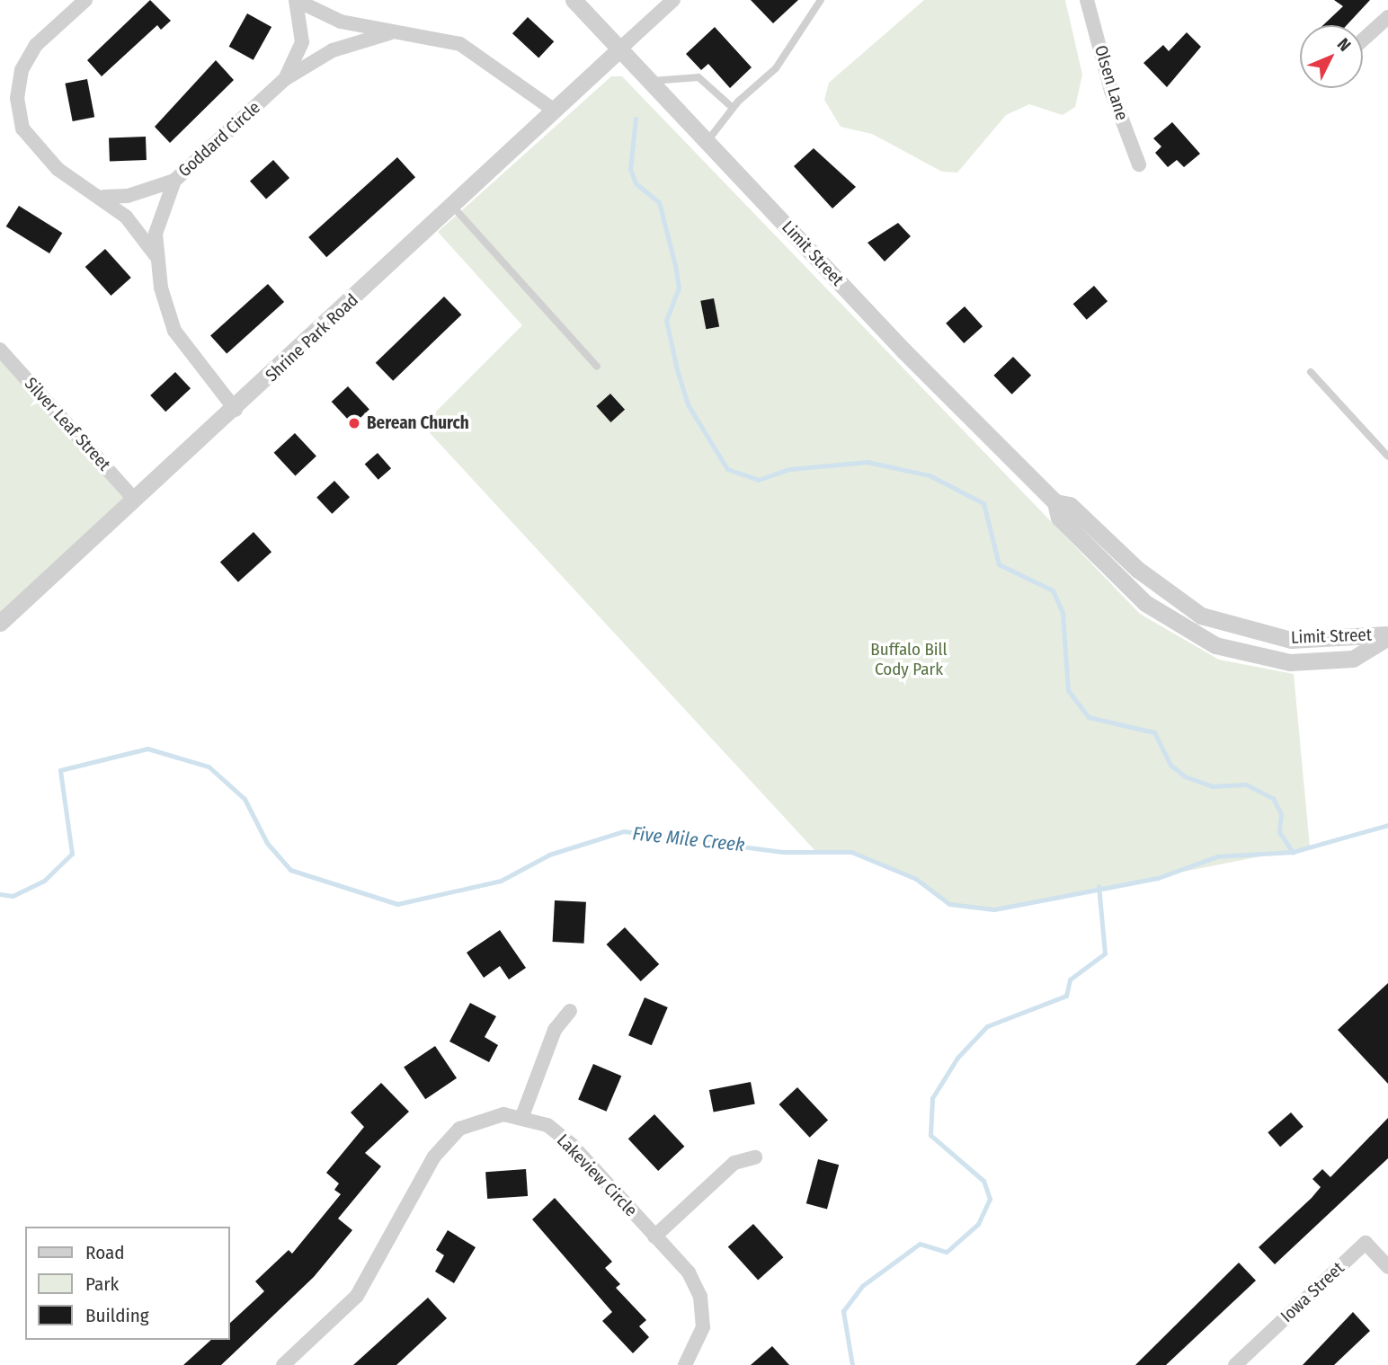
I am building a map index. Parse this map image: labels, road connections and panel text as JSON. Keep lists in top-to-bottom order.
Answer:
{
  "streets": {
    "street": [
      "Olsen Lane",
      "Goddard Circle",
      "Limit Street",
      "Shrine Park Road",
      "Silver Leaf Street",
      "Lakeview Circle",
      "Iowa Street"
    ]
  },
  "crossings": [
    ["Goddard Circle", "Shrine Park Road"],
    ["Limit Street", "Shrine Park Road"],
    ["Shrine Park Road", "Silver Leaf Street"]
  ],
  "water": ["Five Mile Creek"],
  "parks": ["Buffalo Bill Cody Park"],
  "places": ["Berean Church"],
  "legend": ["Road", "Park", "Building"],
  "north": "top right"
}
